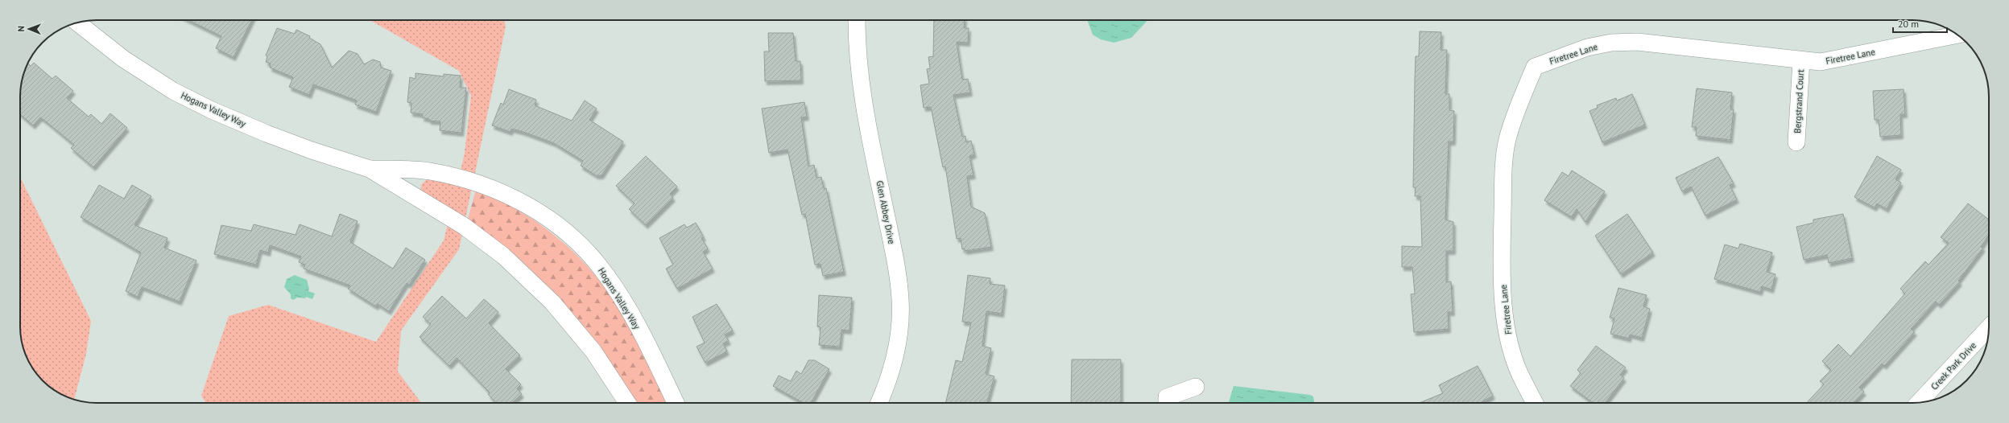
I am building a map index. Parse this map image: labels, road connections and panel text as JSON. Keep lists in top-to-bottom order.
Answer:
{
  "streets": {
    "street": [
      "Firetree Lane",
      "Bergstrand Court",
      "Hogans Valley Way",
      "Glen Abbey Drive",
      "Creek Park Drive"
    ]
  },
  "crossings": [
    ["Firetree Lane", "Bergstrand Court"]
  ],
  "scale_bar": "20 m",
  "north": "left"
}
